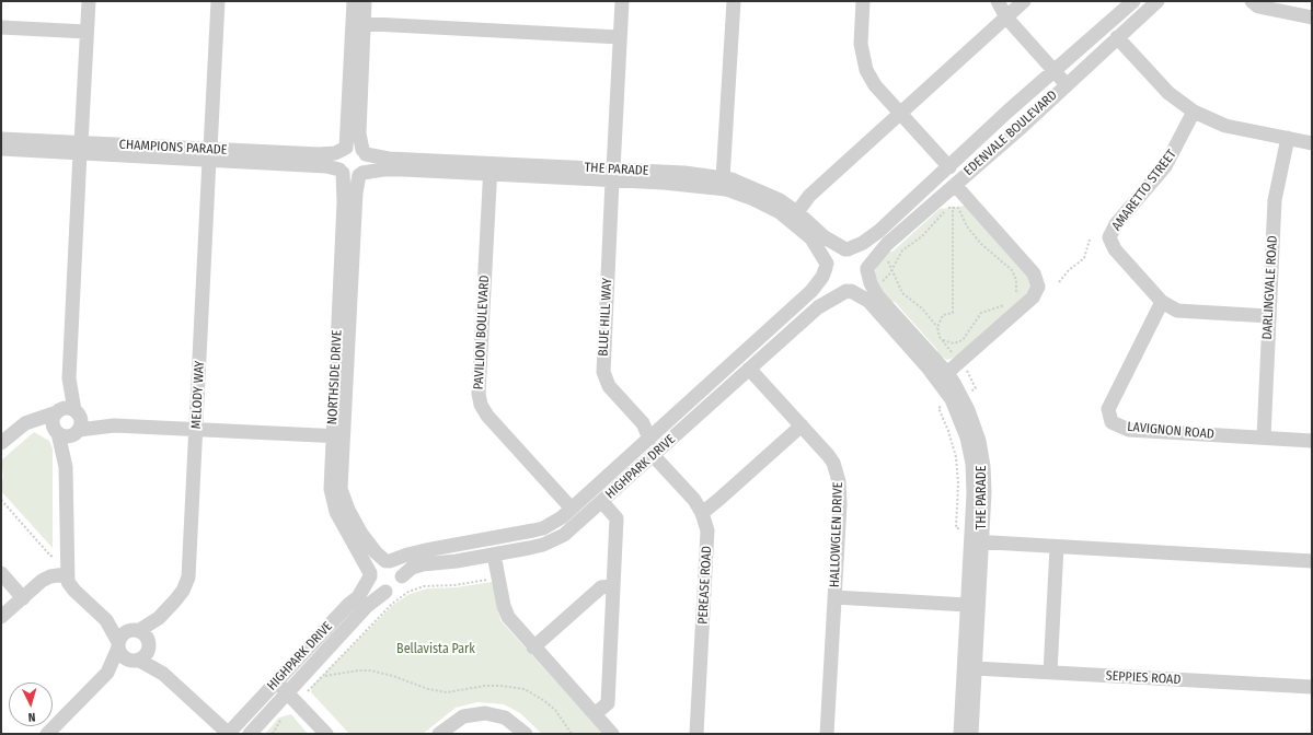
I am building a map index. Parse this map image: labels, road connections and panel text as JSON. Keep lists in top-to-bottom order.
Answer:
{
  "streets": {
    "street": [
      "EDENVALE BOULEVARD",
      "CHAMPIONS PARADE",
      "THE PARADE",
      "AMARETTO STREET",
      "DARLINGVALE ROAD",
      "BLUE HILL WAY",
      "PAVILION BOULEVARD",
      "NORTHSIDE DRIVE",
      "MELODY WAY",
      "LAVIGNON ROAD",
      "HIGHPARK DRIVE",
      "HALLOWGLEN DRIVE",
      "PEREASE ROAD",
      "SEPPIES ROAD"
    ]
  },
  "crossings": [
    ["EDENVALE BOULEVARD", "THE PARADE"],
    ["EDENVALE BOULEVARD", "HIGHPARK DRIVE"],
    ["CHAMPIONS PARADE", "THE PARADE"],
    ["CHAMPIONS PARADE", "NORTHSIDE DRIVE"],
    ["CHAMPIONS PARADE", "MELODY WAY"],
    ["THE PARADE", "BLUE HILL WAY"],
    ["THE PARADE", "PAVILION BOULEVARD"],
    ["THE PARADE", "NORTHSIDE DRIVE"],
    ["THE PARADE", "HIGHPARK DRIVE"],
    ["THE PARADE", "SEPPIES ROAD"],
    ["AMARETTO STREET", "DARLINGVALE ROAD"],
    ["AMARETTO STREET", "LAVIGNON ROAD"],
    ["DARLINGVALE ROAD", "LAVIGNON ROAD"],
    ["BLUE HILL WAY", "HIGHPARK DRIVE"],
    ["PAVILION BOULEVARD", "HIGHPARK DRIVE"],
    ["NORTHSIDE DRIVE", "HIGHPARK DRIVE"],
    ["HIGHPARK DRIVE", "HALLOWGLEN DRIVE"],
    ["HIGHPARK DRIVE", "PEREASE ROAD"]
  ],
  "parks": ["Bellavista Park"],
  "north": "bottom"
}
